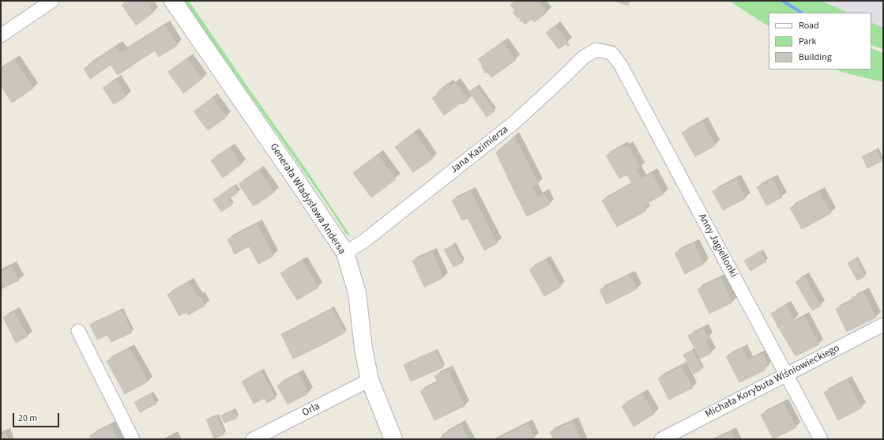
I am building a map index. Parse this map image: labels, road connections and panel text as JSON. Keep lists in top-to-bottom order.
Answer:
{
  "streets": {
    "street": [
      "Jana Kazimierza",
      "Generała Władysława Andersa",
      "Anny Jagiellonki",
      "Michała Korybuta Wiśniowieckiego",
      "Orla"
    ]
  },
  "crossings": [
    ["Jana Kazimierza", "Generała Władysława Andersa"],
    ["Jana Kazimierza", "Anny Jagiellonki"],
    ["Generała Władysława Andersa", "Orla"],
    ["Anny Jagiellonki", "Michała Korybuta Wiśniowieckiego"]
  ],
  "legend": ["Road", "Park", "Building"],
  "scale_bar": "20 m"
}
